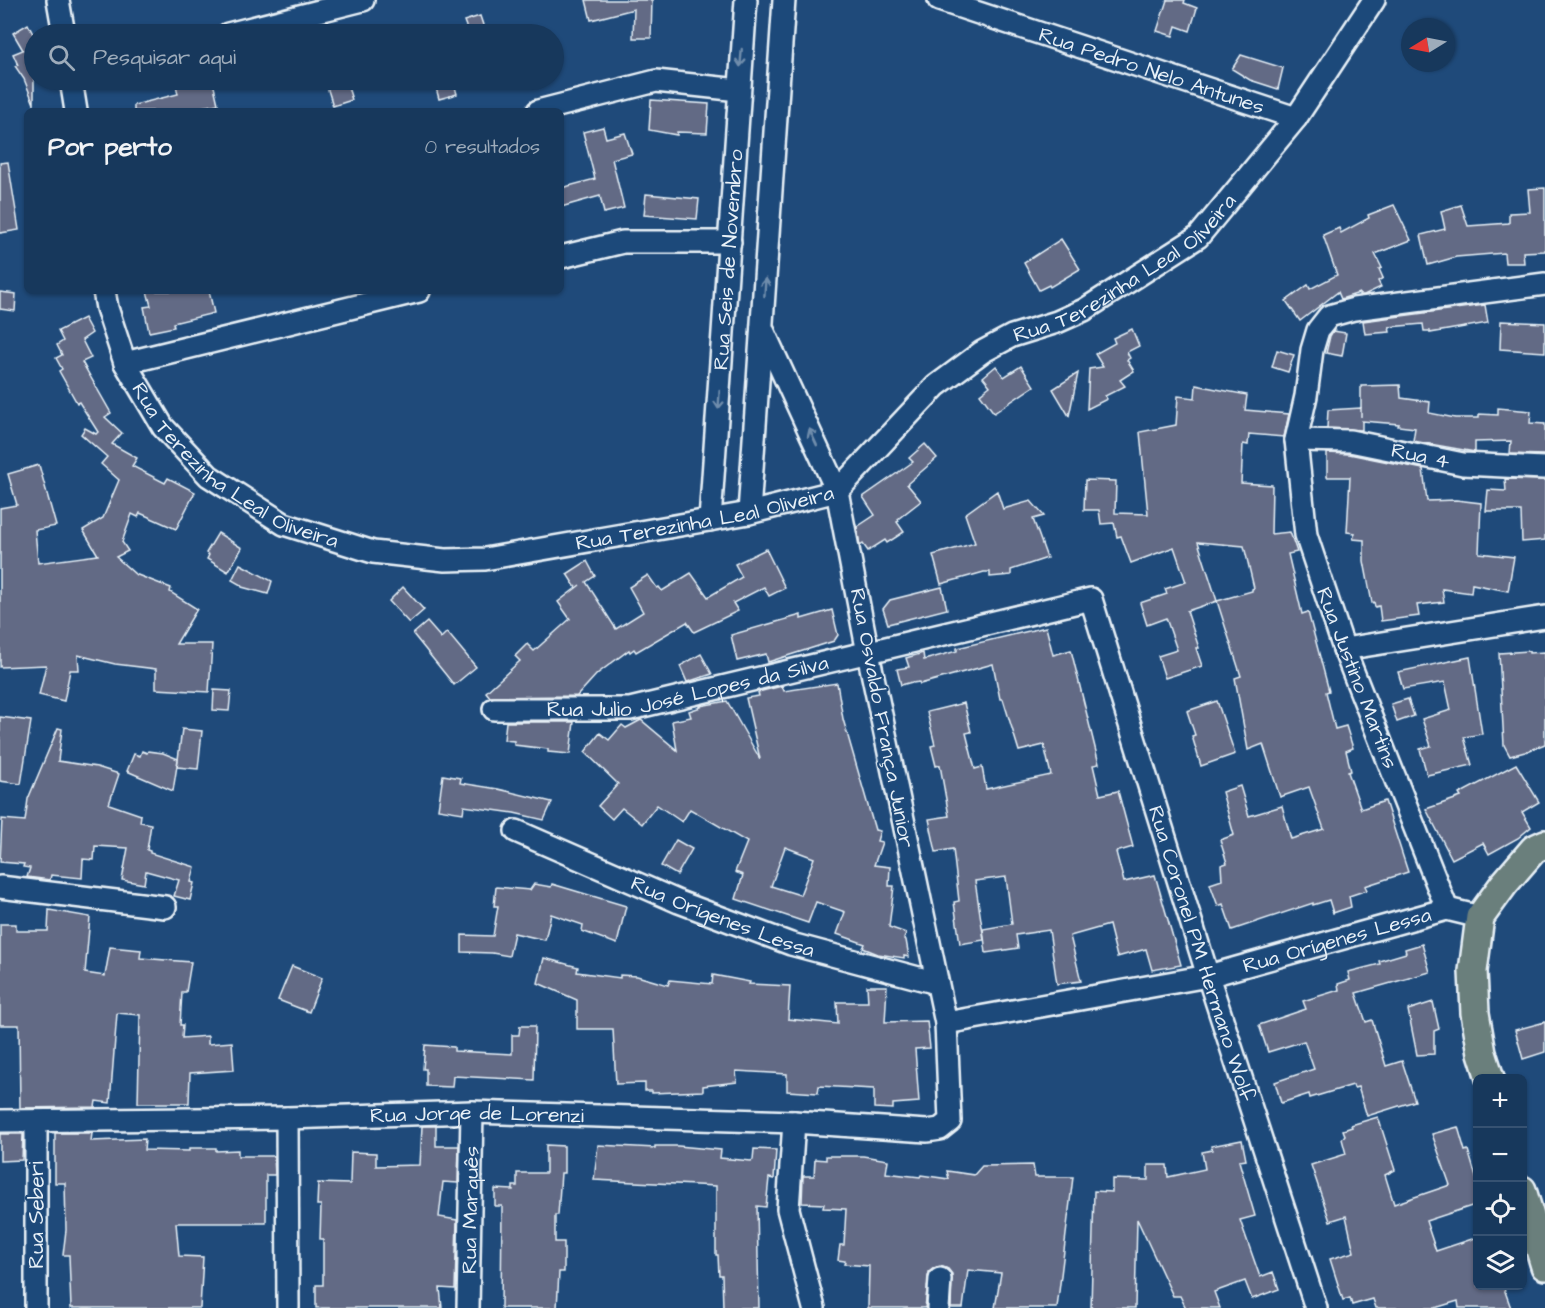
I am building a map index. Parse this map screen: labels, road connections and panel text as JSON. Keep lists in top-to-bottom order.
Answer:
{
  "streets": {
    "street": [
      "Rua Pedro Nelo Antunes",
      "Rua Seis de Novembro",
      "Rua Terezinha Leal Oliveira",
      "Rua 4",
      "Rua Justino Martins",
      "Rua Julio José Lopes da Silva",
      "Rua Osvaldo França Junior",
      "Rua Orígenes Lessa",
      "Rua Coronel PM Hermano Wolf",
      "Rua Jorge de Lorenzi",
      "Rua Marquês",
      "Rua Seberi"
    ]
  },
  "crossings": [
    ["Rua Pedro Nelo Antunes", "Rua Terezinha Leal Oliveira"],
    ["Rua Seis de Novembro", "Rua Terezinha Leal Oliveira"],
    ["Rua Seis de Novembro", "Rua Osvaldo França Junior"],
    ["Rua Terezinha Leal Oliveira", "Rua Osvaldo França Junior"],
    ["Rua 4", "Rua Justino Martins"],
    ["Rua Justino Martins", "Rua Orígenes Lessa"],
    ["Rua Julio José Lopes da Silva", "Rua Osvaldo França Junior"],
    ["Rua Julio José Lopes da Silva", "Rua Coronel PM Hermano Wolf"],
    ["Rua Osvaldo França Junior", "Rua Orígenes Lessa"],
    ["Rua Osvaldo França Junior", "Rua Jorge de Lorenzi"],
    ["Rua Orígenes Lessa", "Rua Coronel PM Hermano Wolf"],
    ["Rua Jorge de Lorenzi", "Rua Marquês"],
    ["Rua Jorge de Lorenzi", "Rua Seberi"]
  ],
  "north": "left",
  "page": {
    "search": "Pesquisar aqui",
    "heading": ["Por perto", "0 resultados"],
    "map_buttons": ["+", "−"]
  }
}
